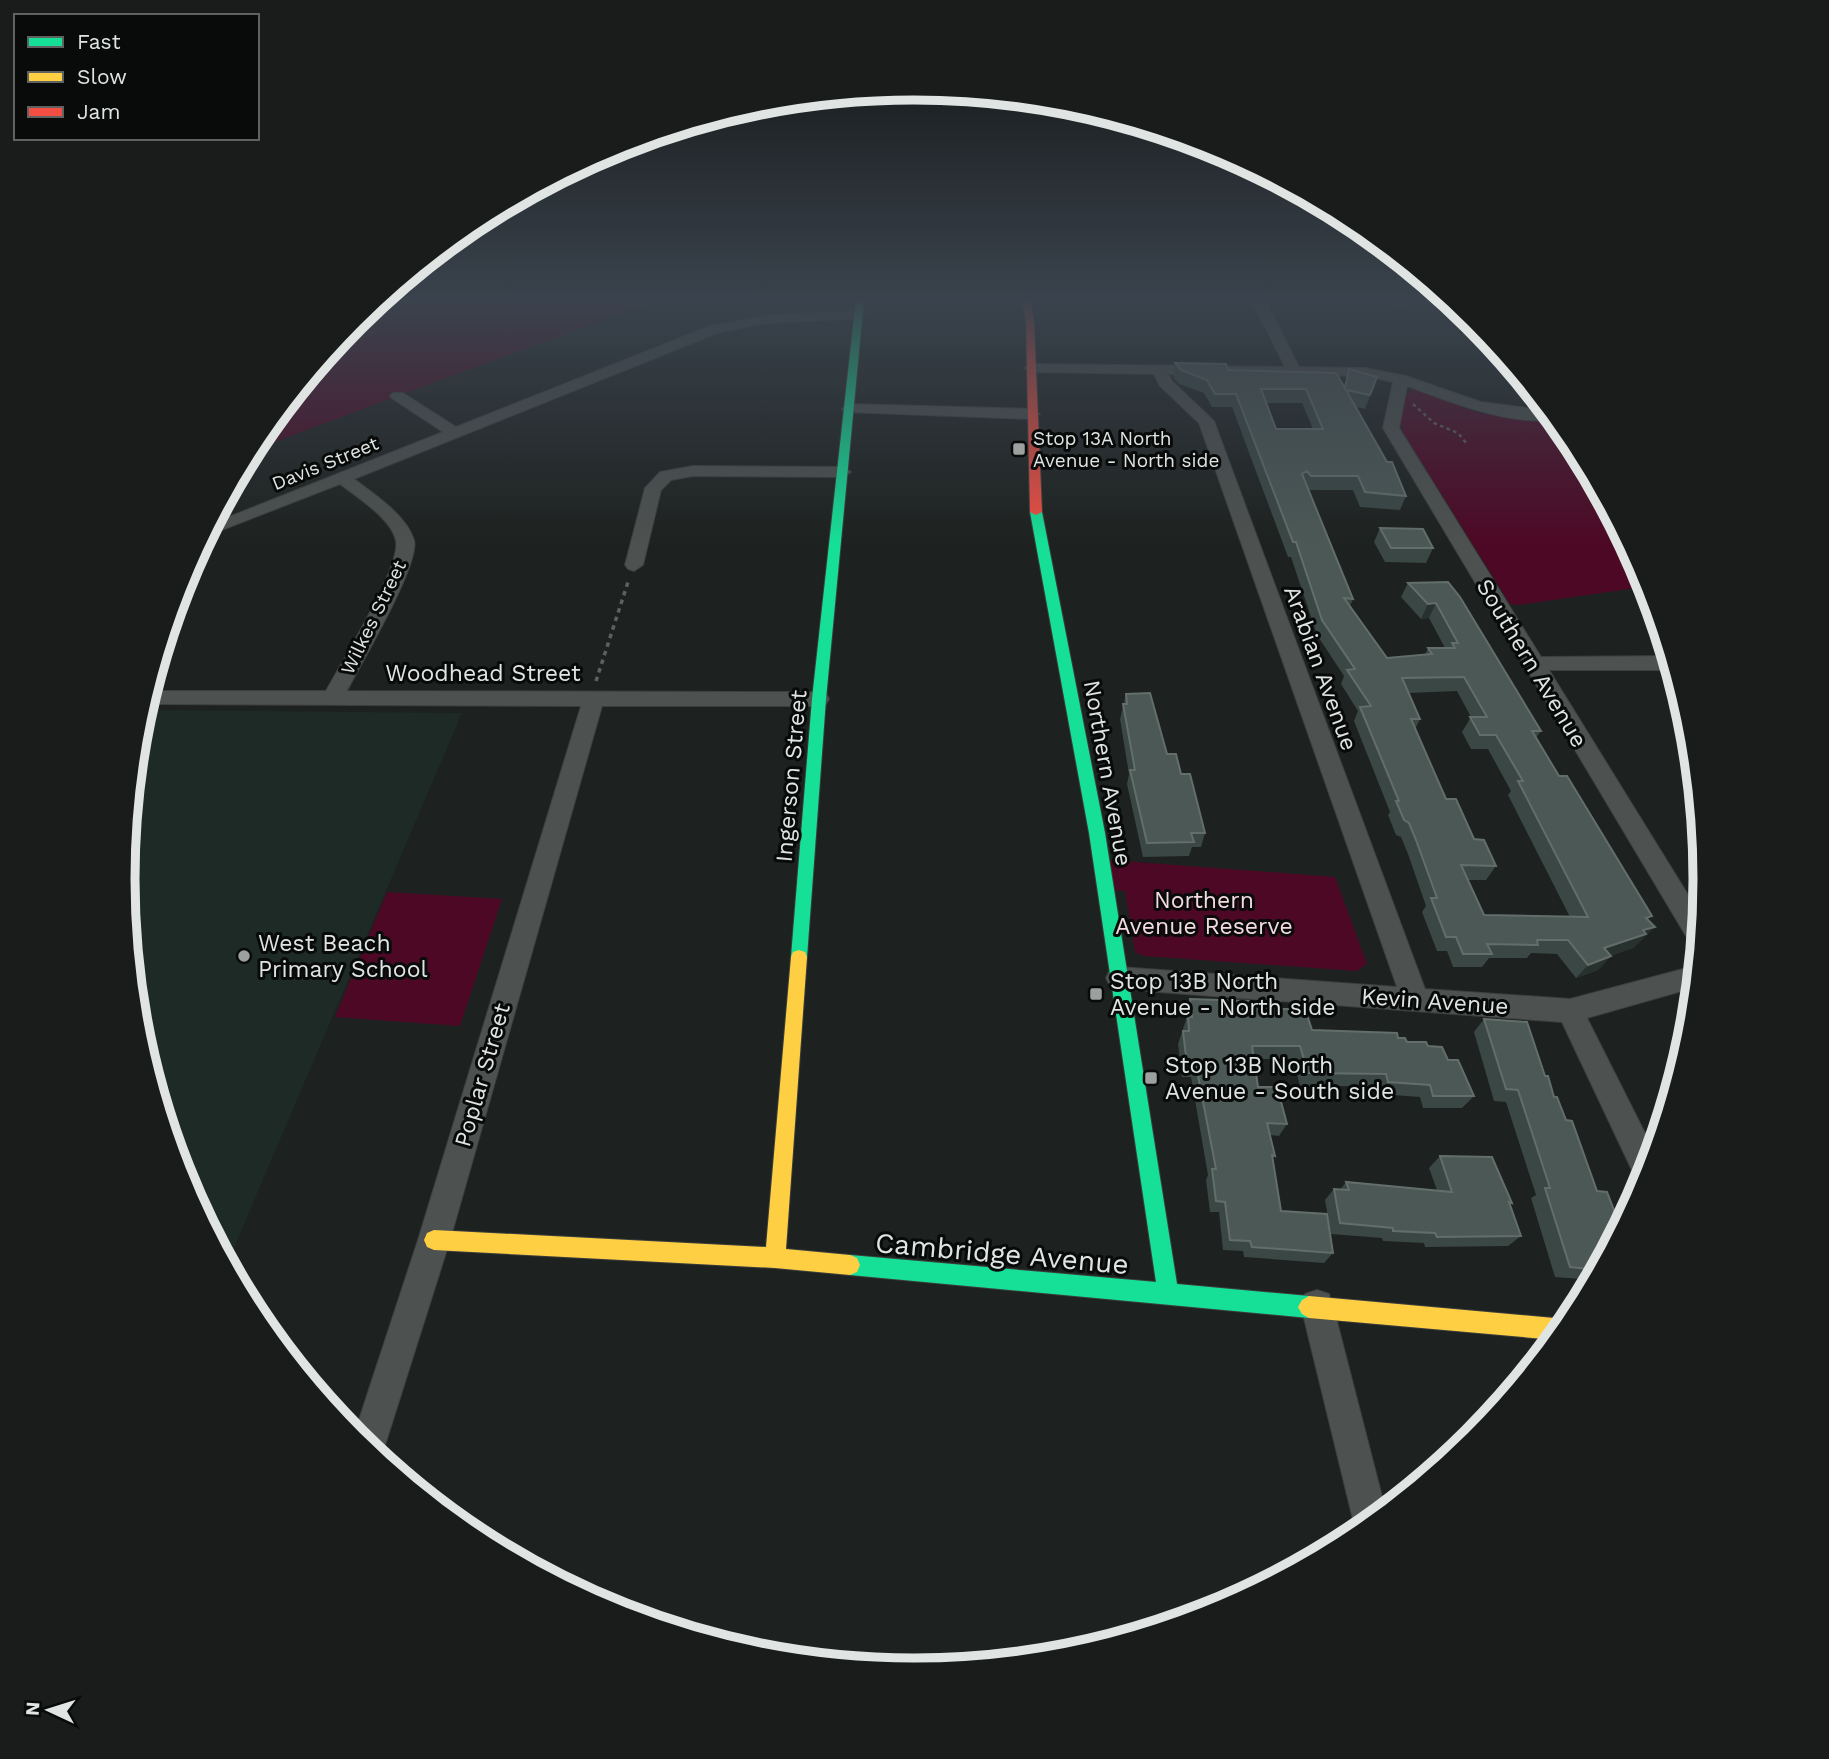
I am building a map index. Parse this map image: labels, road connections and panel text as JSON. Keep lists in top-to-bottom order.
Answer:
{
  "streets": {
    "street": [
      "Davis Street",
      "Wilkes Street",
      "Southern Avenue",
      "Arabian Avenue",
      "Woodhead Street",
      "Northern Avenue",
      "Ingerson Street",
      "Kevin Avenue",
      "Poplar Street",
      "Cambridge Avenue"
    ]
  },
  "crossings": [
    ["Davis Street", "Wilkes Street"],
    ["Wilkes Street", "Woodhead Street"],
    ["Arabian Avenue", "Kevin Avenue"],
    ["Woodhead Street", "Ingerson Street"],
    ["Woodhead Street", "Poplar Street"],
    ["Northern Avenue", "Kevin Avenue"],
    ["Northern Avenue", "Cambridge Avenue"],
    ["Ingerson Street", "Cambridge Avenue"],
    ["Poplar Street", "Cambridge Avenue"]
  ],
  "parks": ["Northern Avenue Reserve"],
  "places": {
    "transit": ["Stop 13A North Avenue - North side", "Stop 13B North Avenue - North side", "Stop 13B North Avenue - South side"],
    "other": ["West Beach Primary School"]
  },
  "legend": ["Fast", "Slow", "Jam"],
  "north": "left"
}
